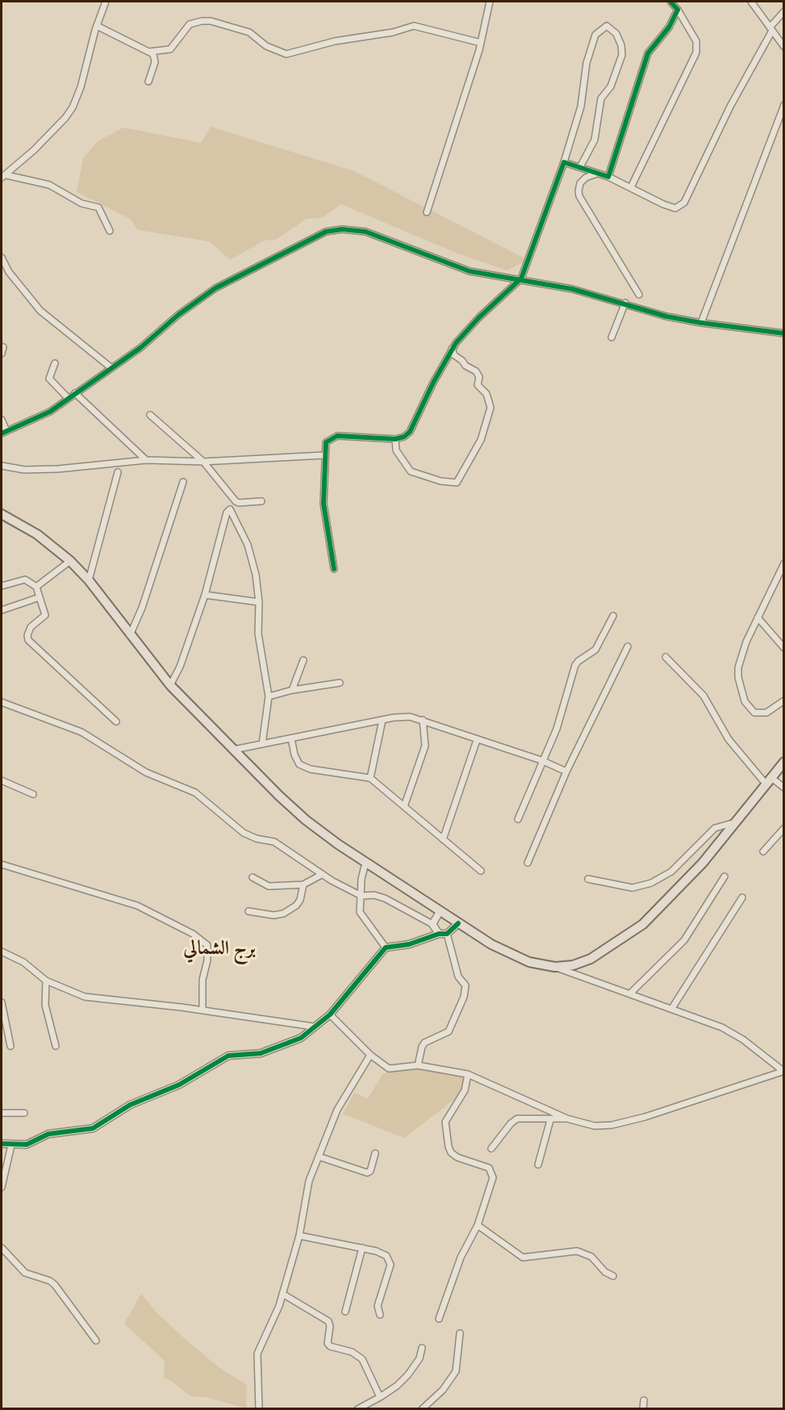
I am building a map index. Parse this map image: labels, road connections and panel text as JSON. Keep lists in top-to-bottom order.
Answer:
{
  "districts": ["برج الشمالي"]
}
